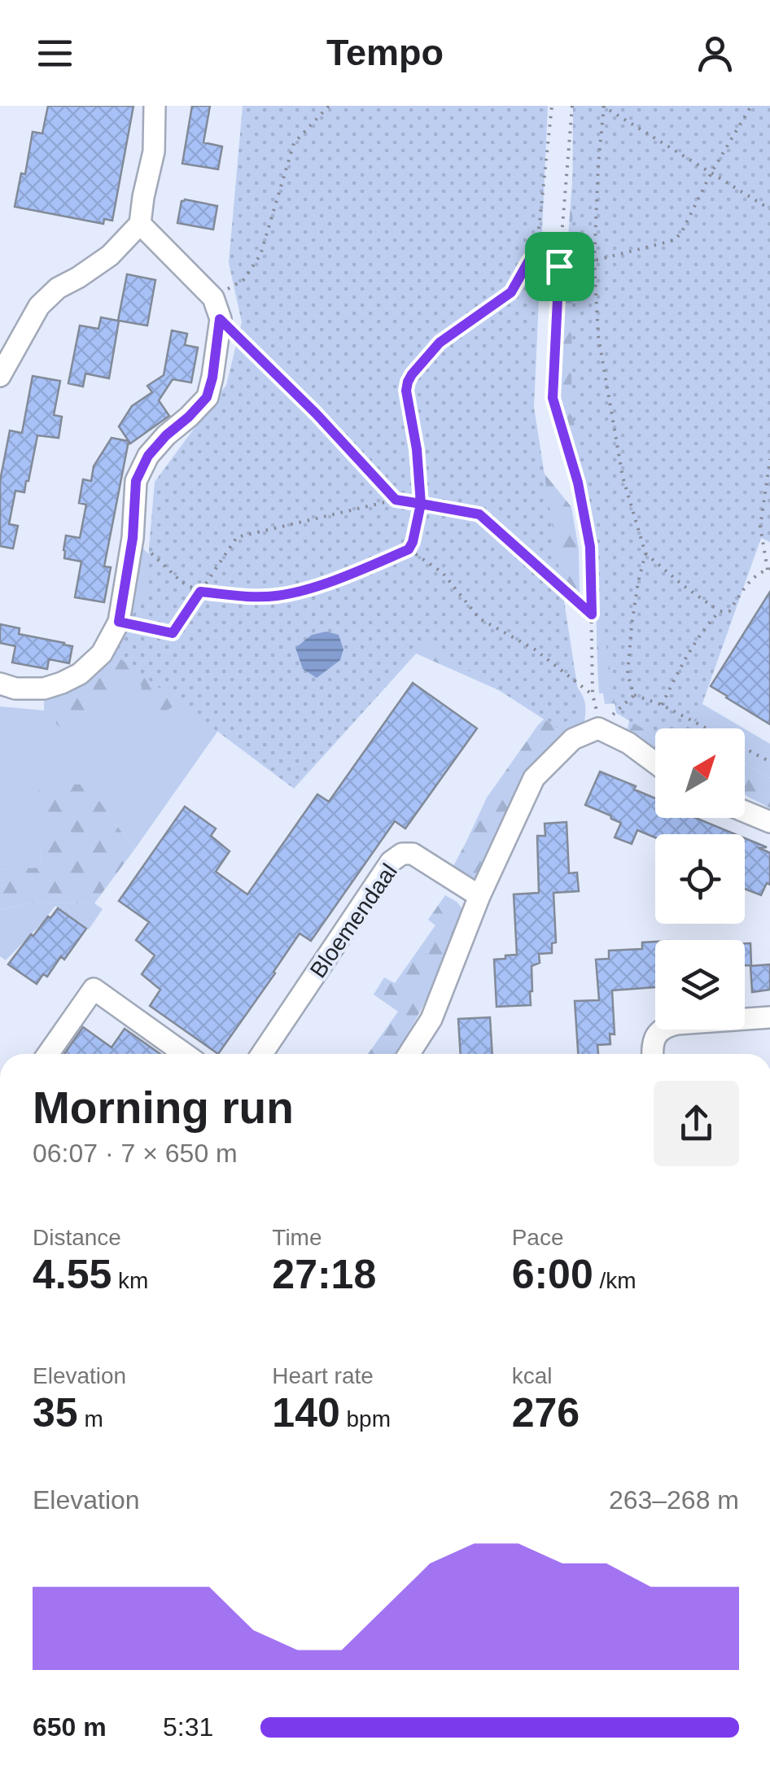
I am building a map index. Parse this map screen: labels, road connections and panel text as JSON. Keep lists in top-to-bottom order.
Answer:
{
  "streets": {
    "street": ["Bloemendaal"]
  },
  "north": "top right",
  "page": {
    "header": "Tempo",
    "heading": ["Morning run", "06:07 · 7 × 650 m"],
    "stats": [
      ["Distance", "4.55 km"],
      ["Time", "27:18"],
      ["Pace", "6:00 /km"],
      ["Elevation", "35 m"],
      ["Heart rate", "140 bpm"],
      ["kcal", "276"]
    ],
    "chart": ["Elevation", "263–268 m"],
    "list": [
      {
        "name": "650 m",
        "note": "5:31"
      }
    ]
  }
}
